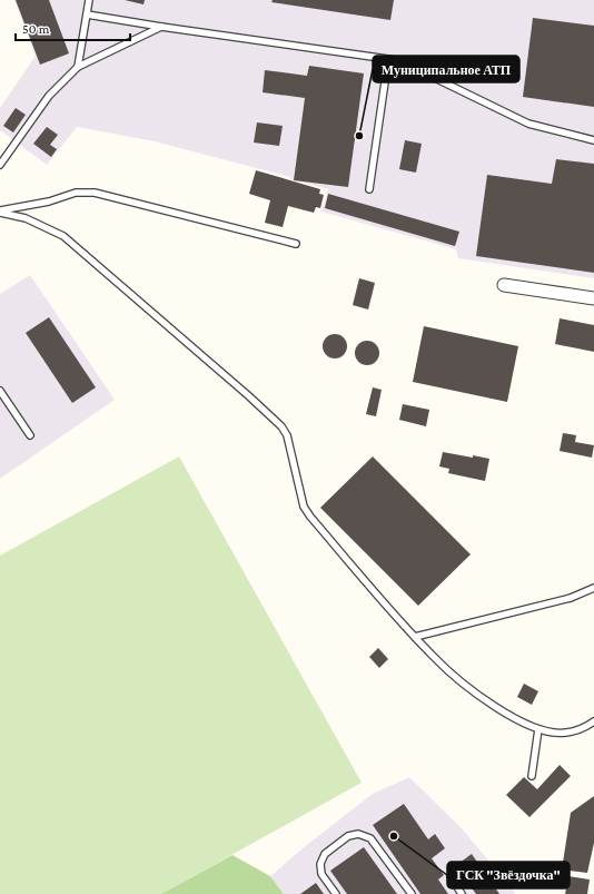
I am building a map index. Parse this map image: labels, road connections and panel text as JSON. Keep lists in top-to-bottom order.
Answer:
{
  "places": ["Муниципальное АТП", "ГСК \"Звёздочка\""],
  "scale_bar": "50 m"
}
